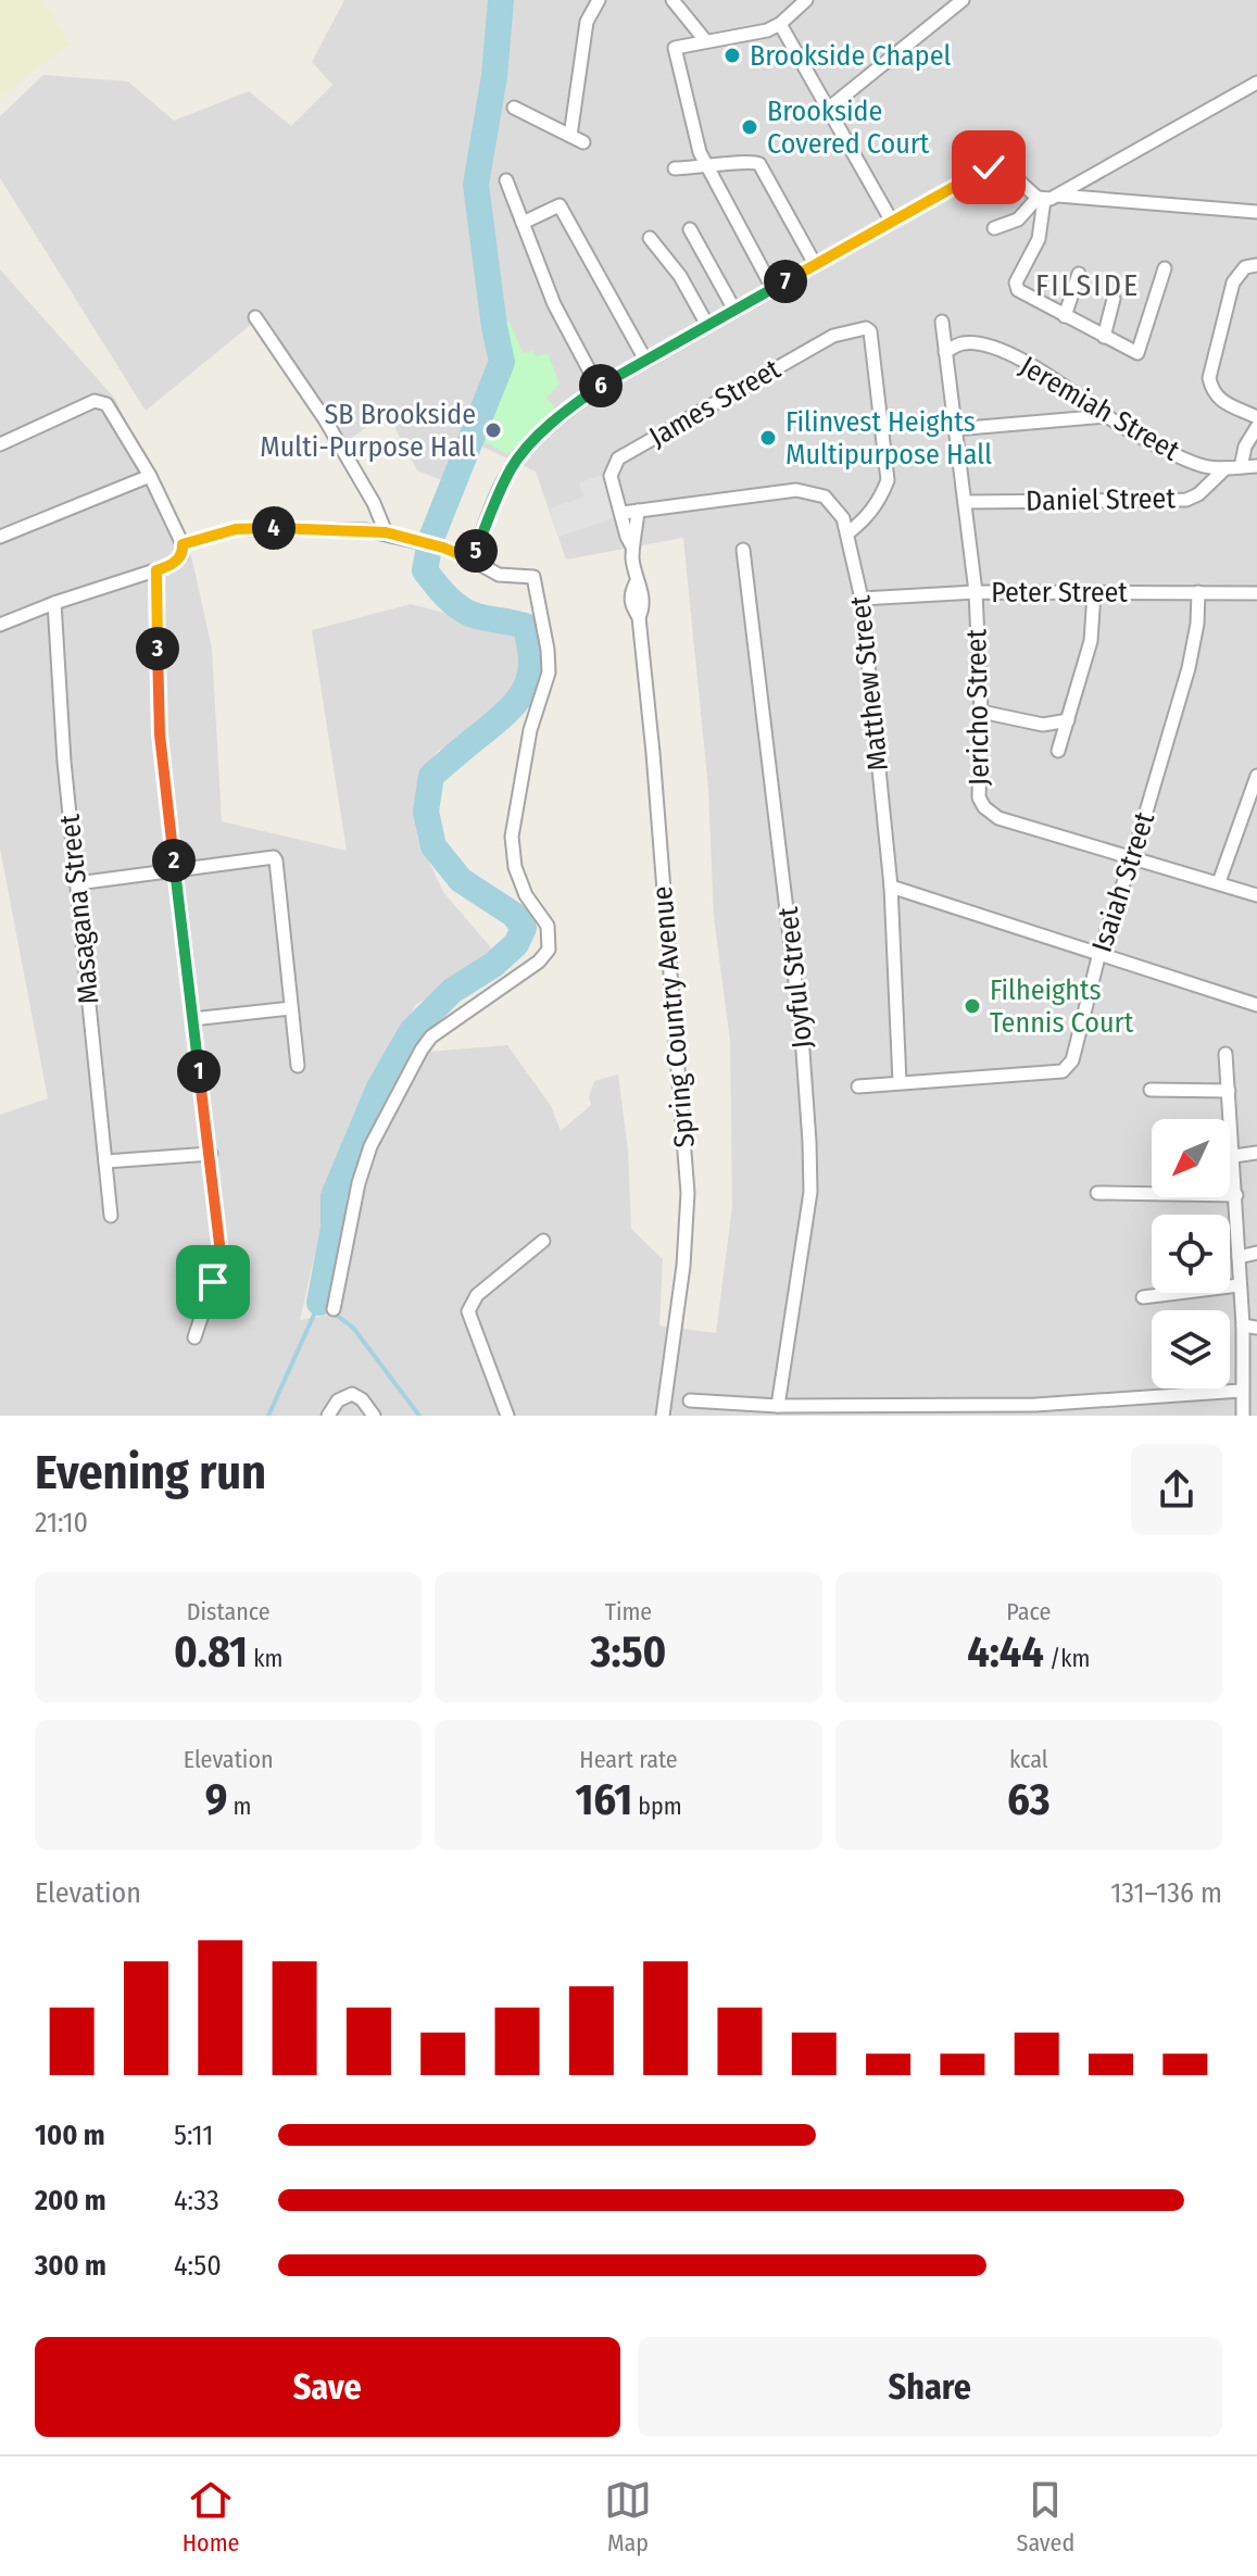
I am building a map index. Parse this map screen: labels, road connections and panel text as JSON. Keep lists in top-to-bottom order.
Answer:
{
  "streets": {
    "street": [
      "James Street",
      "Jeremiah Street",
      "Daniel Street",
      "Peter Street",
      "Matthew Street",
      "Jericho Street",
      "Isaiah Street",
      "Masagana Street",
      "Joyful Street",
      "Spring Country Avenue"
    ]
  },
  "crossings": [
    ["James Street", "Matthew Street"],
    ["James Street", "Spring Country Avenue"],
    ["Jeremiah Street", "Daniel Street"],
    ["Jeremiah Street", "Jericho Street"],
    ["Daniel Street", "Jericho Street"],
    ["Peter Street", "Matthew Street"],
    ["Peter Street", "Jericho Street"],
    ["Peter Street", "Isaiah Street"],
    ["Matthew Street", "Isaiah Street"],
    ["Matthew Street", "Spring Country Avenue"],
    ["Jericho Street", "Isaiah Street"]
  ],
  "districts": ["FILSIDE"],
  "places": [
    "Brookside Chapel",
    "Brookside Covered Court",
    "SB Brookside Multi-Purpose Hall",
    "Filinvest Heights Multipurpose Hall",
    "Filheights Tennis Court"
  ],
  "north": "bottom left",
  "page": {
    "pins": [
      "7",
      "6",
      "4",
      "5",
      "3",
      "2",
      "1"
    ],
    "heading": ["Evening run", "21:10"],
    "stats": [
      ["Distance", "0.81 km"],
      ["Time", "3:50"],
      ["Pace", "4:44 /km"],
      ["Elevation", "9 m"],
      ["Heart rate", "161 bpm"],
      ["kcal", "63"]
    ],
    "chart": ["Elevation", "131–136 m"],
    "list": [
      {
        "name": "100 m",
        "note": "5:11"
      },
      {
        "name": "200 m",
        "note": "4:33"
      },
      {
        "name": "300 m",
        "note": "4:50"
      }
    ],
    "buttons": ["Save", "Share"],
    "tabs": ["Home", "Map", "Saved"]
  }
}
